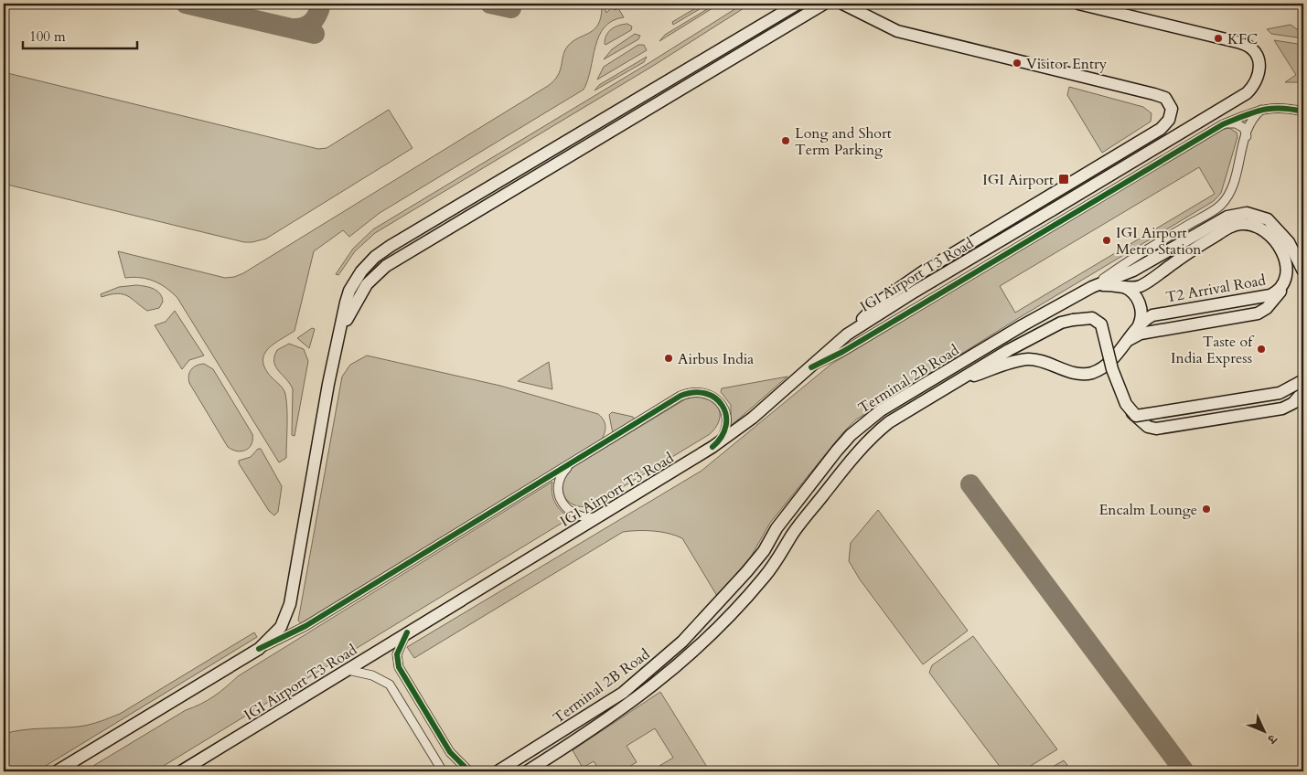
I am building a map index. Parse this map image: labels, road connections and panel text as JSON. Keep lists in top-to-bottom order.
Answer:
{
  "streets": {
    "main road": ["IGI Airport T3 Road", "T2 Arrival Road", "Terminal 2B Road"]
  },
  "crossings": [
    ["T2 Arrival Road", "Terminal 2B Road"]
  ],
  "places": {
    "other": [
      "KFC",
      "Visitor Entry",
      "Long and Short Term Parking",
      "IGI Airport Metro Station",
      "Taste of India Express",
      "Airbus India",
      "Encalm Lounge"
    ],
    "transit": ["IGI Airport"]
  },
  "scale_bar": "100 m",
  "north": "bottom right"
}
